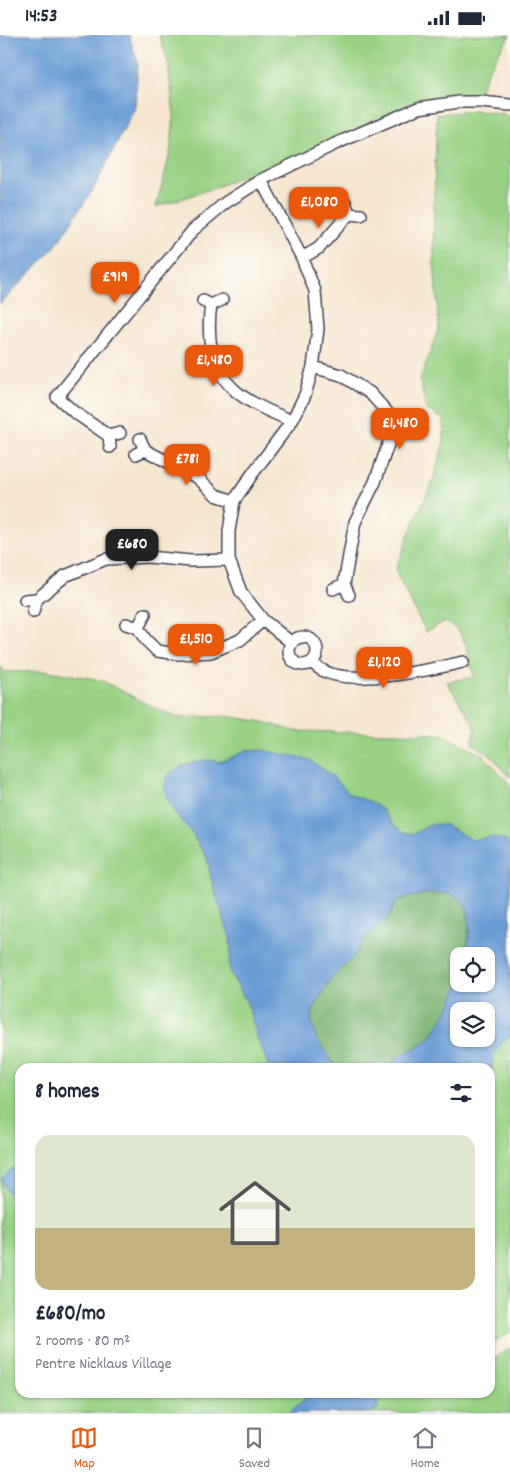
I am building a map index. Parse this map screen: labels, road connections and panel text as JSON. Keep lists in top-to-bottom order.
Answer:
{
  "page": {
    "status": "14:53",
    "price": [
      "£1,080",
      "£919",
      "£1,480",
      "£1,480",
      "£781",
      "£680",
      "£1,510",
      "£1,120"
    ],
    "heading": "8 homes",
    "list": [
      {
        "name": "£680/mo",
        "note": "2 rooms · 80 m² · Pentre Nicklaus Village"
      }
    ],
    "tabs": ["Map", "Saved", "Home"]
  }
}
